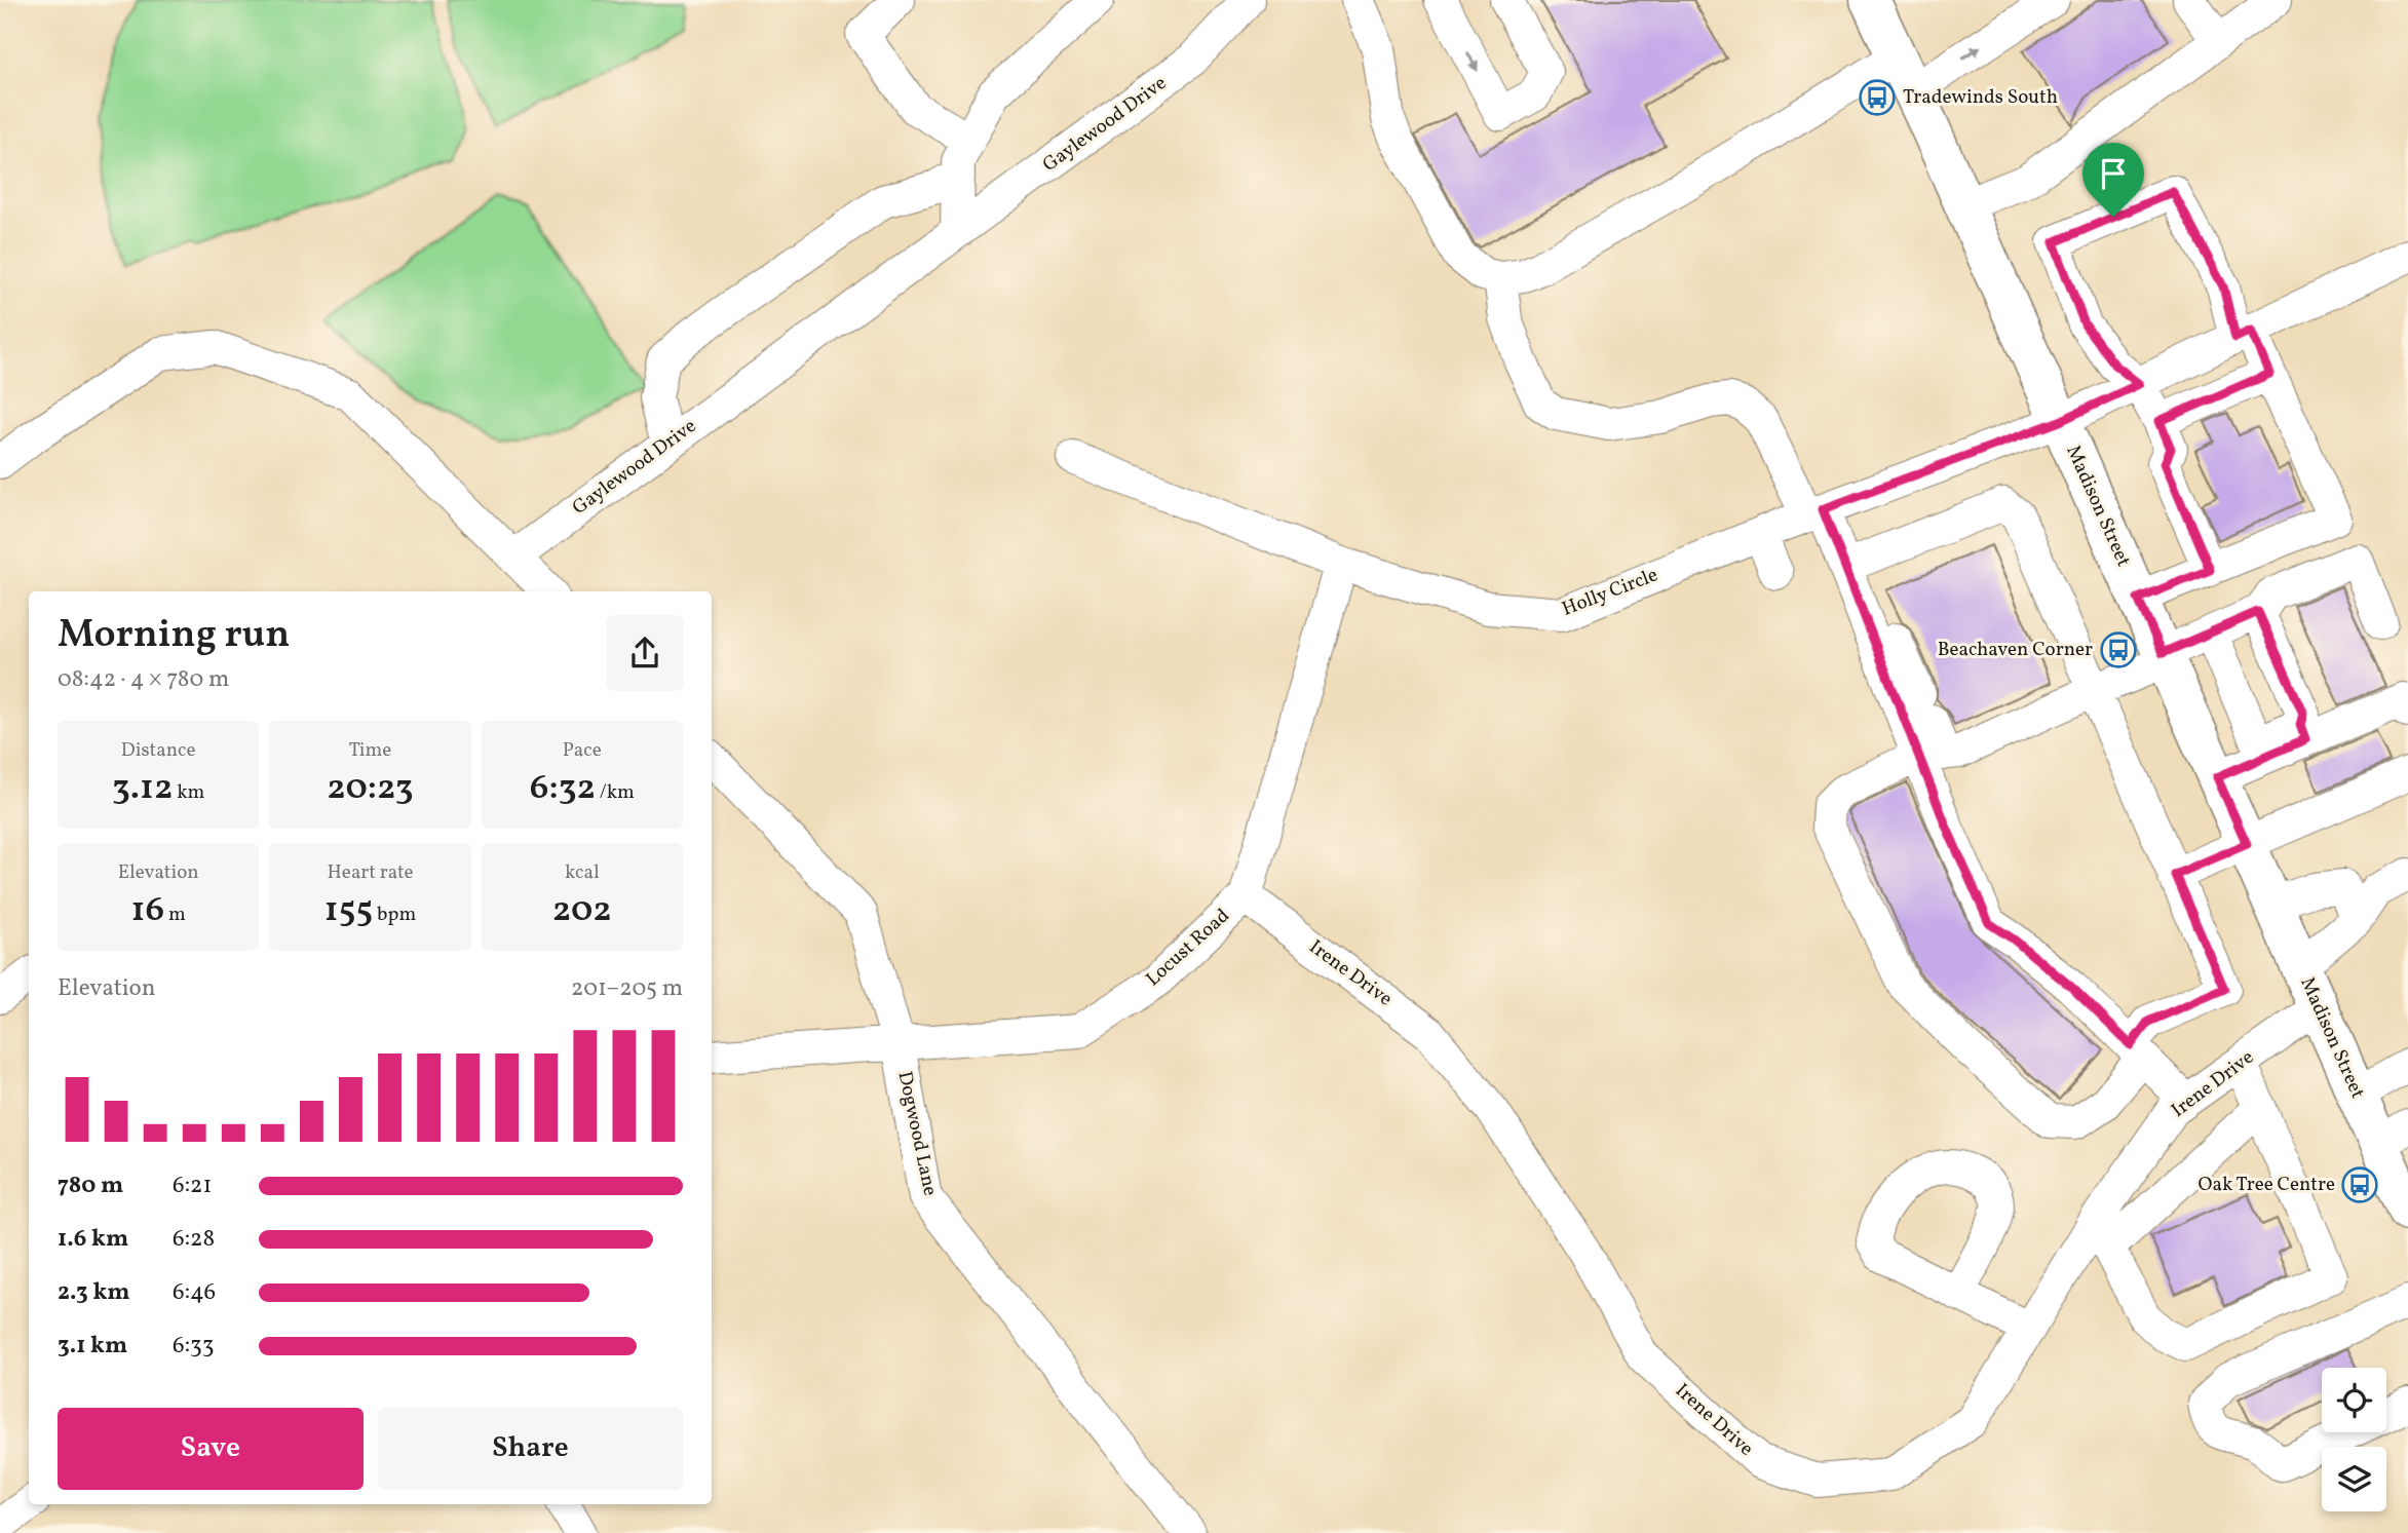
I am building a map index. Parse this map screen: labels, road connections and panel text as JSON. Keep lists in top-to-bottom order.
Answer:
{
  "streets": {
    "main road": ["Madison Street"],
    "street": [
      "Gaylewood Drive",
      "Holly Circle",
      "Locust Road",
      "Irene Drive",
      "Dogwood Lane"
    ]
  },
  "crossings": [
    ["Madison Street", "Holly Circle"],
    ["Madison Street", "Irene Drive"],
    ["Holly Circle", "Locust Road"],
    ["Locust Road", "Irene Drive"],
    ["Locust Road", "Dogwood Lane"]
  ],
  "places": {
    "bus stop": ["Tradewinds South", "Beachaven Corner", "Oak Tree Centre"]
  },
  "page": {
    "heading": ["Morning run", "08:42 · 4 × 780 m"],
    "stats": [
      ["Distance", "3.12 km"],
      ["Time", "20:23"],
      ["Pace", "6:32 /km"],
      ["Elevation", "16 m"],
      ["Heart rate", "155 bpm"],
      ["kcal", "202"]
    ],
    "chart": ["Elevation", "201–205 m"],
    "list": [
      {
        "name": "780 m",
        "note": "6:21"
      },
      {
        "name": "1.6 km",
        "note": "6:28"
      },
      {
        "name": "2.3 km",
        "note": "6:46"
      },
      {
        "name": "3.1 km",
        "note": "6:33"
      }
    ],
    "buttons": ["Save", "Share"]
  }
}
